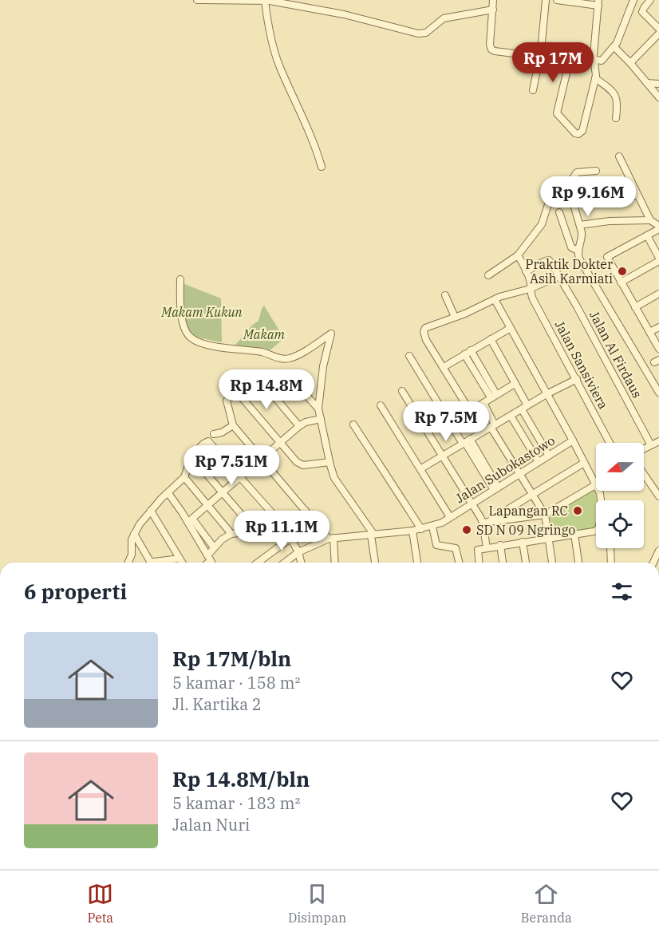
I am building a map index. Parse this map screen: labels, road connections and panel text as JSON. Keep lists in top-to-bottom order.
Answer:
{
  "streets": {
    "street": ["Jalan Al Firdaus", "Jalan Sansiviera", "Jalan Subokastowo"]
  },
  "crossings": [
    ["Jalan Al Firdaus", "Jalan Sansiviera"]
  ],
  "parks": ["Makam Kukun", "Makam"],
  "places": ["Praktik Dokter Asih Karmiati", "Lapangan RC", "SD N 09 Ngringo"],
  "north": "left",
  "page": {
    "price": [
      "Rp 17M",
      "Rp 9.16M",
      "Rp 14.8M",
      "Rp 7.5M",
      "Rp 7.51M",
      "Rp 11.1M"
    ],
    "heading": "6 properti",
    "list": [
      {
        "name": "Rp 17M/bln",
        "note": "5 kamar · 158 m² · Jl. Kartika 2"
      },
      {
        "name": "Rp 14.8M/bln",
        "note": "5 kamar · 183 m² · Jalan Nuri"
      }
    ],
    "tabs": ["Peta", "Disimpan", "Beranda"]
  }
}
